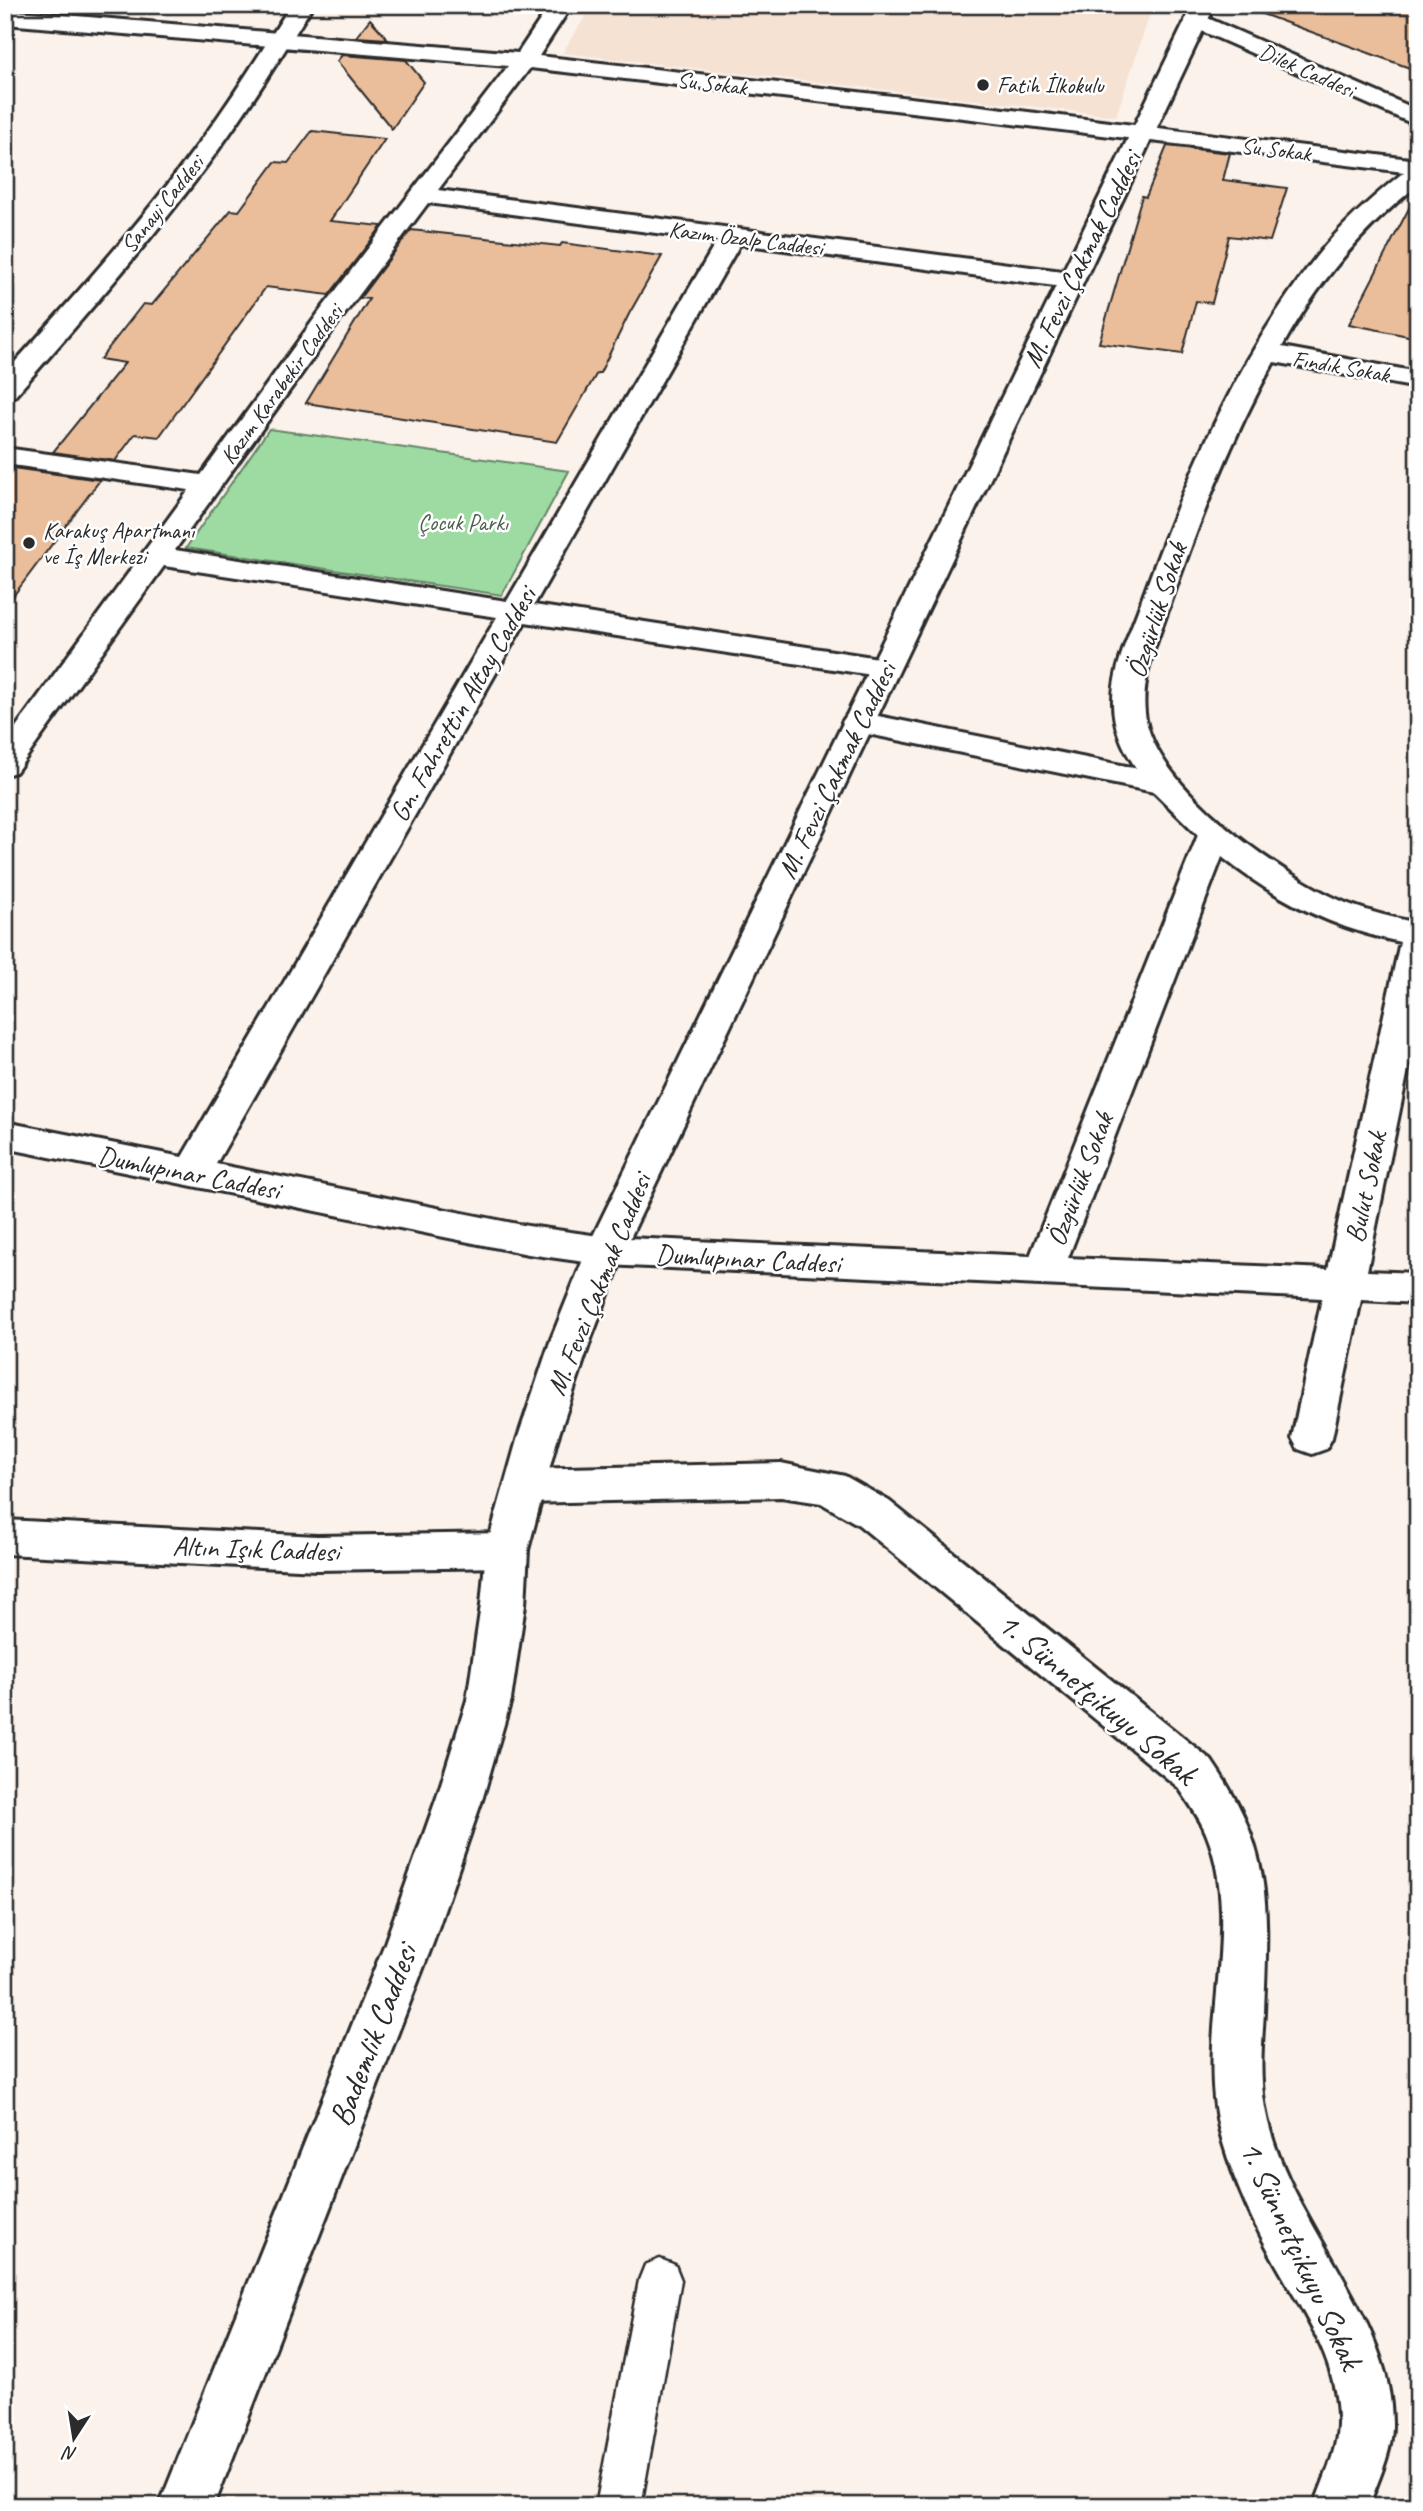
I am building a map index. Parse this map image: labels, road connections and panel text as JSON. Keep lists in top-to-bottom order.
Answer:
{
  "streets": {
    "street": [
      "Dilek Caddesi",
      "Su Sokak",
      "Sanayi Caddesi",
      "Kazım Özalp Caddesi",
      "M. Fevzi Çakmak Caddesi",
      "Fındık Sokak",
      "Kazım Karabekir Caddesi",
      "Özgürlük Sokak",
      "Gn. Fahrettin Altay Caddesi",
      "Dumlupınar Caddesi",
      "Bulut Sokak",
      "Altın Işık Caddesi",
      "1. Sünnetçikuyu Sokak",
      "Bademlik Caddesi"
    ]
  },
  "crossings": [
    ["Dilek Caddesi", "M. Fevzi Çakmak Caddesi"],
    ["Su Sokak", "Sanayi Caddesi"],
    ["Su Sokak", "M. Fevzi Çakmak Caddesi"],
    ["Su Sokak", "Kazım Karabekir Caddesi"],
    ["Kazım Özalp Caddesi", "M. Fevzi Çakmak Caddesi"],
    ["Kazım Özalp Caddesi", "Kazım Karabekir Caddesi"],
    ["Kazım Özalp Caddesi", "Gn. Fahrettin Altay Caddesi"],
    ["M. Fevzi Çakmak Caddesi", "Dumlupınar Caddesi"],
    ["M. Fevzi Çakmak Caddesi", "Altın Işık Caddesi"],
    ["M. Fevzi Çakmak Caddesi", "1. Sünnetçikuyu Sokak"],
    ["M. Fevzi Çakmak Caddesi", "Bademlik Caddesi"],
    ["Fındık Sokak", "Özgürlük Sokak"],
    ["Özgürlük Sokak", "Dumlupınar Caddesi"],
    ["Gn. Fahrettin Altay Caddesi", "Dumlupınar Caddesi"],
    ["Dumlupınar Caddesi", "Bulut Sokak"],
    ["Altın Işık Caddesi", "Bademlik Caddesi"]
  ],
  "parks": ["Çocuk Parkı"],
  "places": ["Fatih İlkokulu", "Karakuş Apartmanı ve İş Merkezi"],
  "north": "bottom"
}
